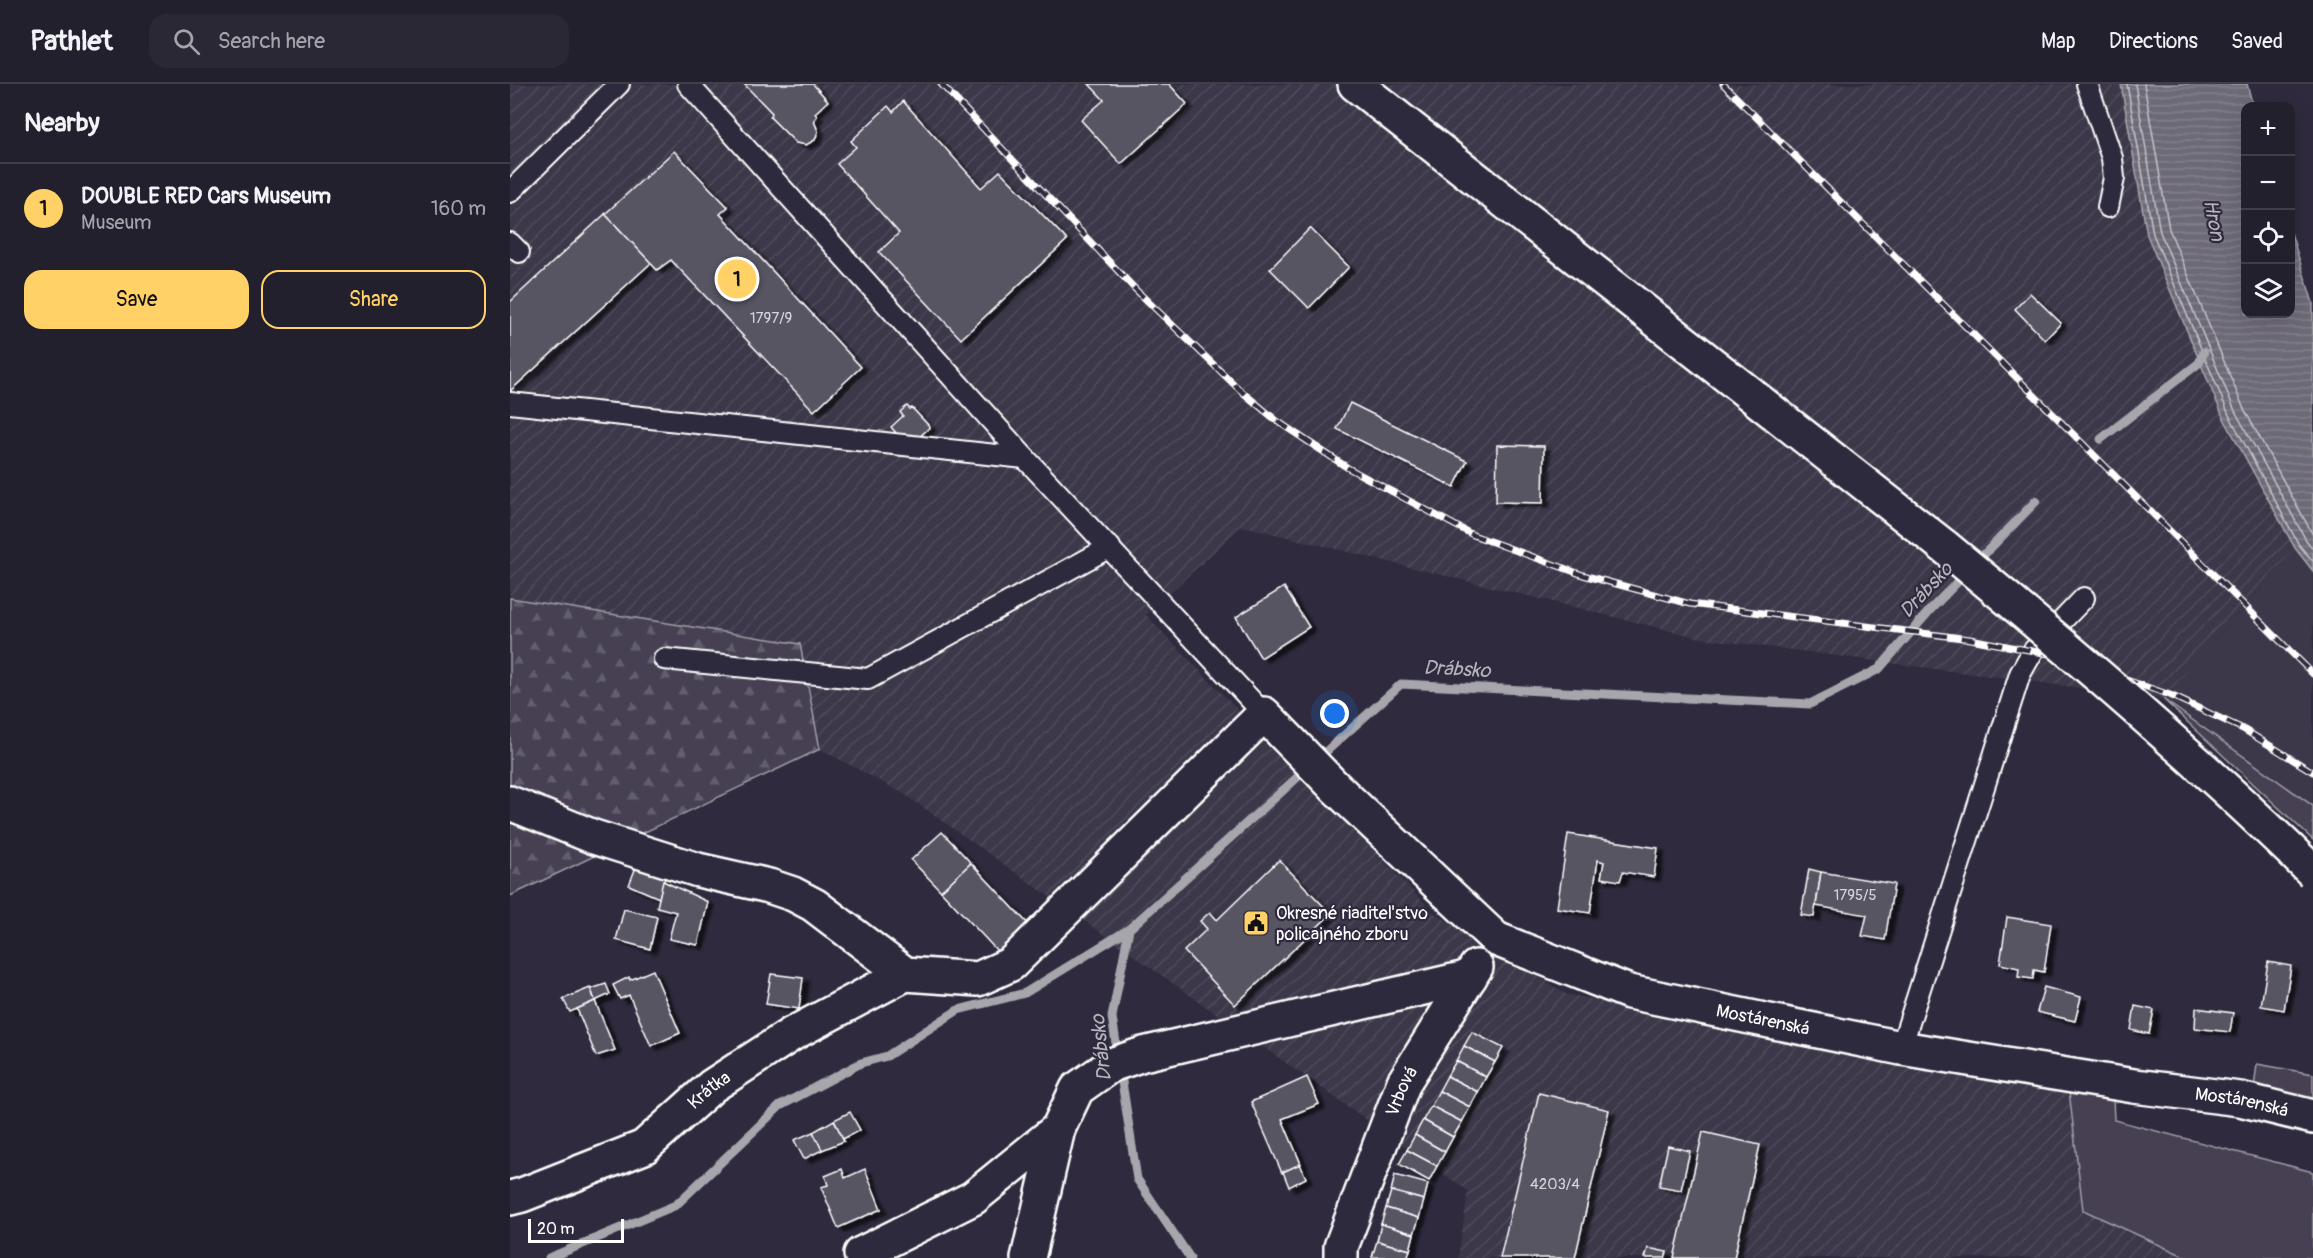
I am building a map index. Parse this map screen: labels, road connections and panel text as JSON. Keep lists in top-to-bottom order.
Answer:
{
  "streets": {
    "street": ["Mostárenská", "Vrbová", "Krátka"]
  },
  "crossings": [
    ["Mostárenská", "Vrbová"]
  ],
  "water": ["Hron", "Drábsko"],
  "places": {
    "public building": ["Okresné riaditeľstvo policajného zboru"]
  },
  "house_numbers": ["1797/9", "1795/5", "4203/4"],
  "scale_bar": "20 m",
  "page": {
    "header": "Pathlet",
    "search": "Search here",
    "nav": ["Map", "Directions", "Saved"],
    "heading": "Nearby",
    "map_buttons": ["+", "−"],
    "list": [
      {
        "mark": "1",
        "name": "DOUBLE RED Cars Museum",
        "note": "Museum",
        "value": "160 m"
      }
    ],
    "buttons": ["Save", "Share"],
    "pins": "1",
    "scale": "20 m"
  }
}
